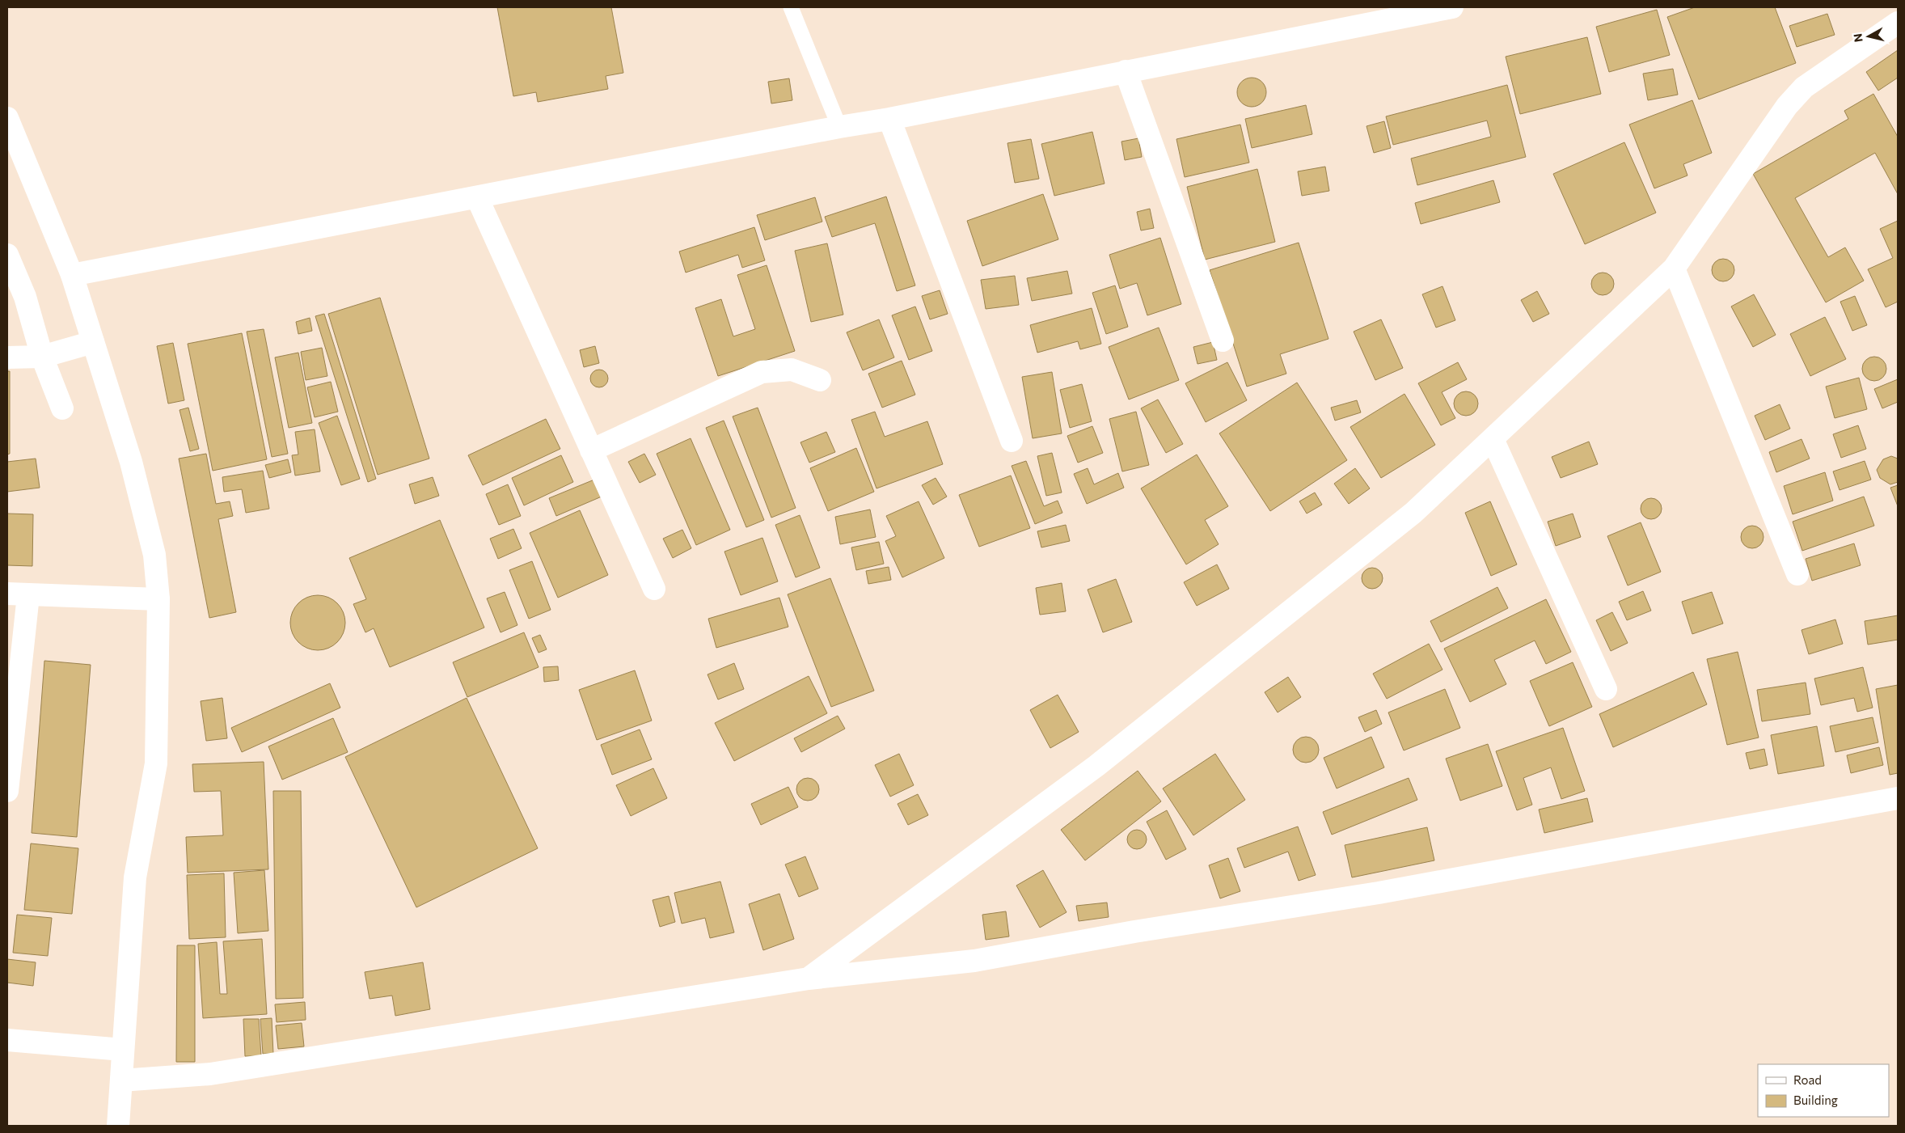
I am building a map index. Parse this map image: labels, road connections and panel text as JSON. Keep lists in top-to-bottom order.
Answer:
{
  "legend": ["Road", "Building"],
  "north": "left"
}
